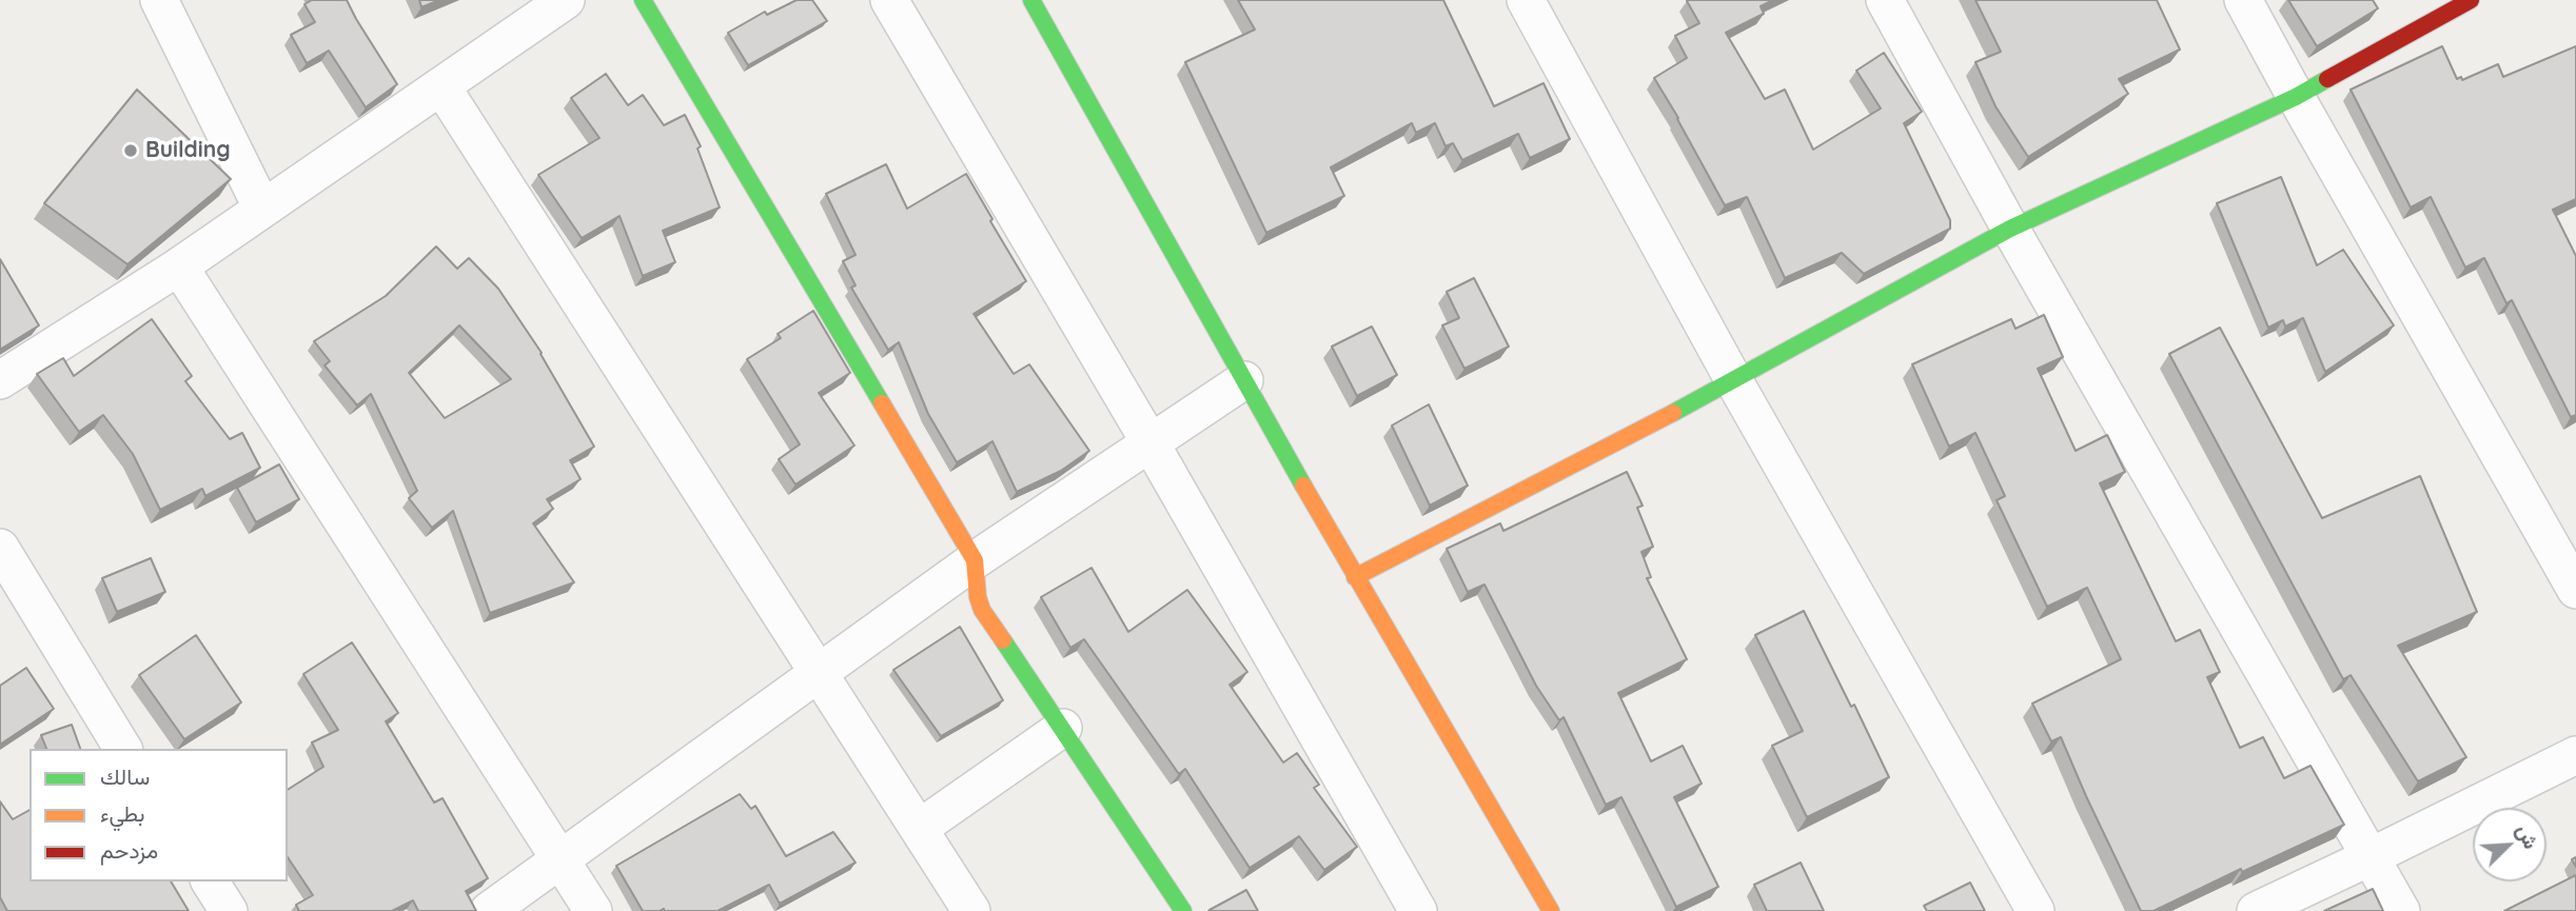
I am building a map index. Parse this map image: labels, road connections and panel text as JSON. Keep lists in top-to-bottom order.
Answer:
{
  "places": ["Building"],
  "legend": ["سالك", "بطيء", "مزدحم"],
  "north": "top right"
}
